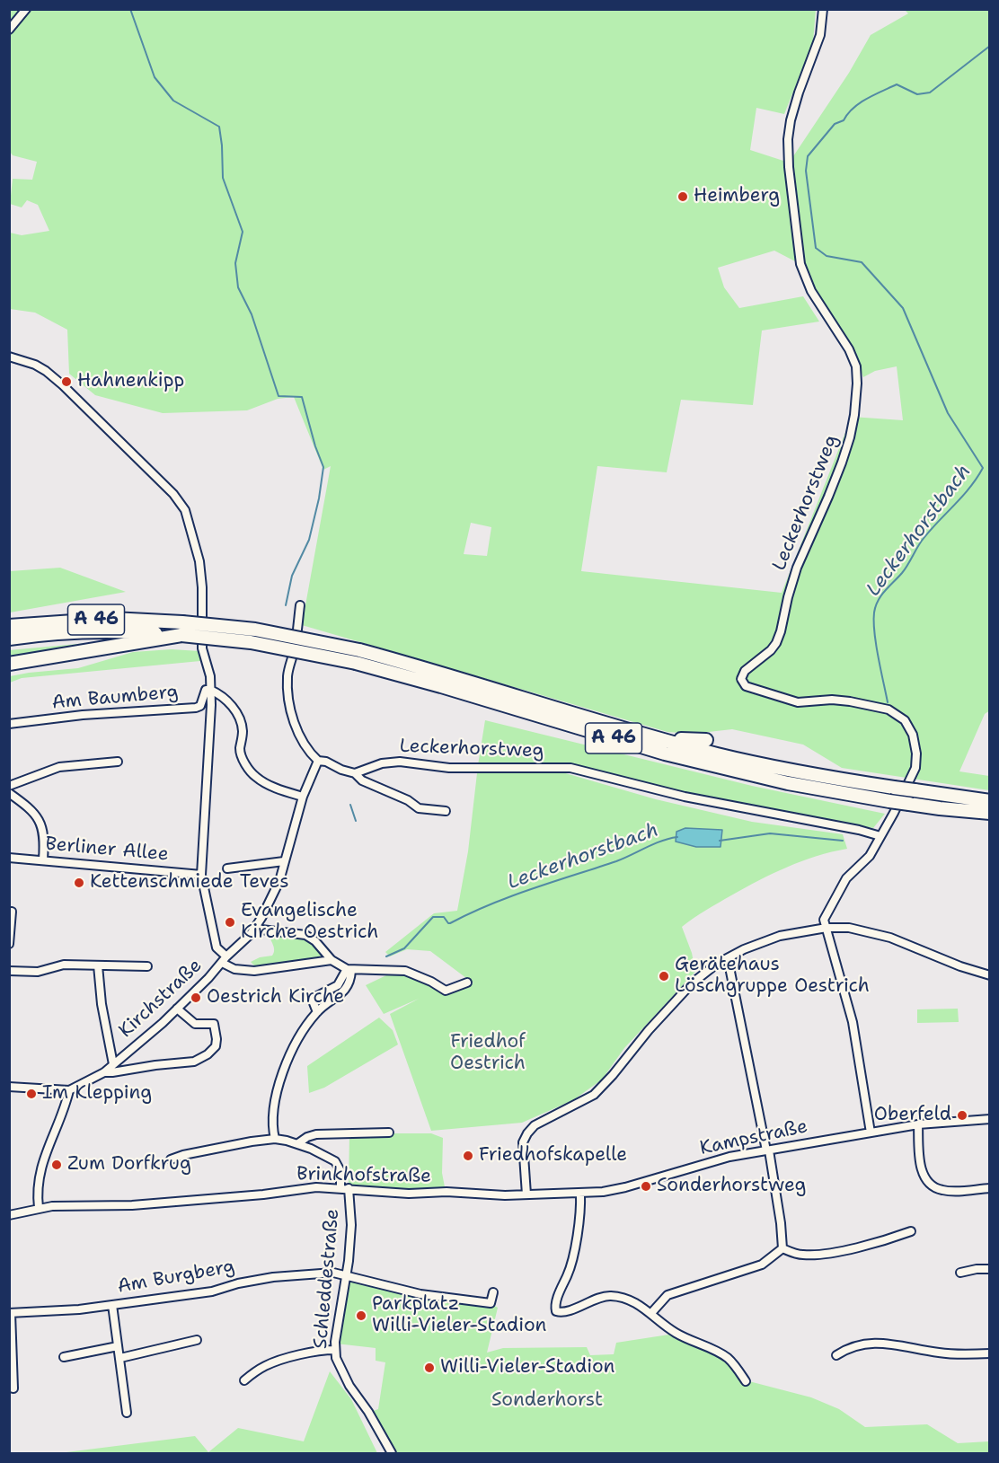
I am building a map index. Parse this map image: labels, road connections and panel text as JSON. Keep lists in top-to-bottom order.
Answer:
{
  "streets": {
    "highway": ["A 46"],
    "street": [
      "Leckerhorstweg",
      "Am Baumberg",
      "Berliner Allee",
      "Kirchstraße",
      "Kampstraße",
      "Brinkhofstraße",
      "Am Burgberg",
      "Schleddestraße"
    ]
  },
  "crossings": [
    ["Kampstraße", "Brinkhofstraße"],
    ["Brinkhofstraße", "Schleddestraße"],
    ["Am Burgberg", "Schleddestraße"]
  ],
  "water": ["Leckerhorstbach"],
  "parks": ["Friedhof Oestrich", "Sonderhorst"],
  "places": [
    "Heimberg",
    "Hahnenkipp",
    "Kettenschmiede Teves",
    "Evangelische Kirche Oestrich",
    "Gerätehaus Löschgruppe Oestrich",
    "Oestrich Kirche",
    "Im Klepping",
    "Oberfeld",
    "Friedhofskapelle",
    "Zum Dorfkrug",
    "Sonderhorstweg",
    "Parkplatz Willi-Vieler-Stadion",
    "Willi-Vieler-Stadion"
  ]
}
